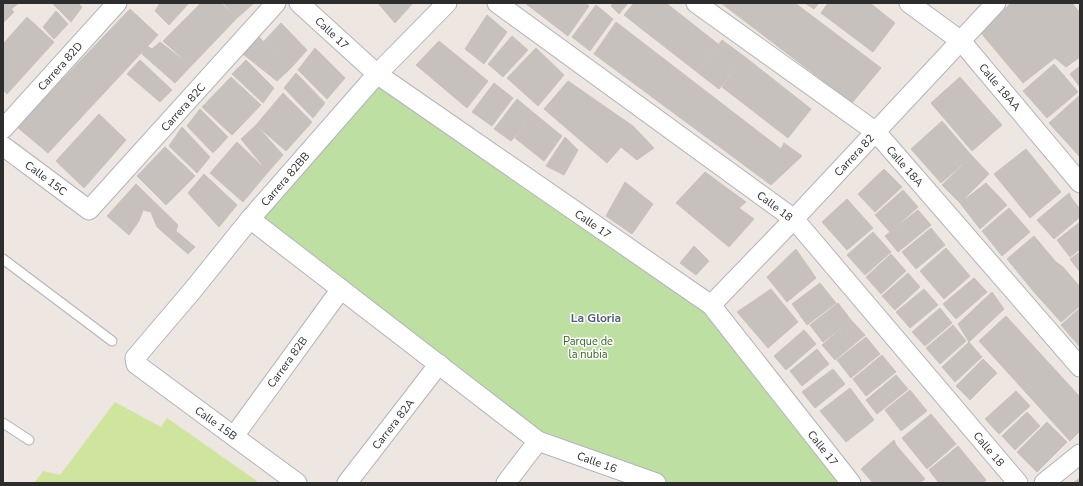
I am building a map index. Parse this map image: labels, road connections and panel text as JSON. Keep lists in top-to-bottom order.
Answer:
{
  "streets": {
    "street": [
      "Calle 17",
      "Carrera 82D",
      "Calle 18AA",
      "Carrera 82C",
      "Carrera 82",
      "Calle 18A",
      "Calle 15C",
      "Carrera 82BB",
      "Calle 18",
      "Carrera 82B",
      "Calle 15B",
      "Carrera 82A",
      "Calle 16"
    ]
  },
  "crossings": [
    ["Calle 17", "Carrera 82"],
    ["Calle 17", "Carrera 82BB"],
    ["Calle 18AA", "Carrera 82"],
    ["Carrera 82C", "Calle 15C"],
    ["Carrera 82", "Calle 18A"],
    ["Carrera 82", "Calle 18"],
    ["Carrera 82BB", "Calle 15B"],
    ["Carrera 82BB", "Calle 16"],
    ["Carrera 82B", "Calle 15B"],
    ["Carrera 82B", "Calle 16"],
    ["Carrera 82A", "Calle 16"]
  ],
  "districts": ["La Gloria"],
  "parks": ["Parque de la nubia"]
}
